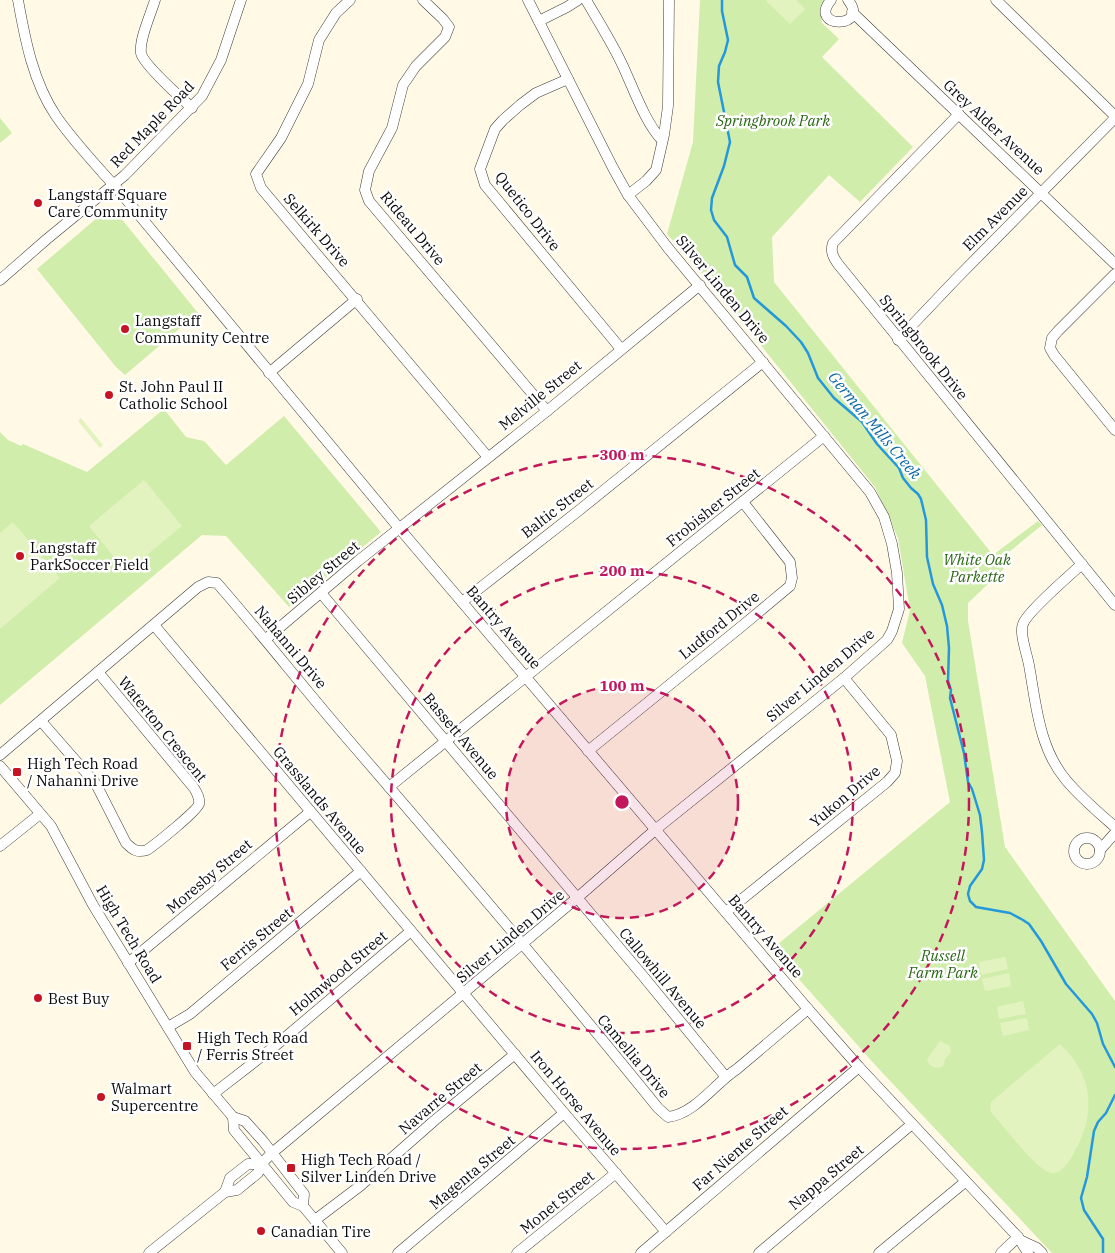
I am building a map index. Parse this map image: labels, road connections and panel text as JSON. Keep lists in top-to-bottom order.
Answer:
{
  "streets": {
    "street": [
      "Red Maple Road",
      "Grey Alder Avenue",
      "Quetico Drive",
      "Elm Avenue",
      "Rideau Drive",
      "Selkirk Drive",
      "Silver Linden Drive",
      "Springbrook Drive",
      "Melville Street",
      "Frobisher Street",
      "Baltic Street",
      "Sibley Street",
      "Ludford Drive",
      "Bantry Avenue",
      "Nahanni Drive",
      "Waterton Crescent",
      "Bassett Avenue",
      "Yukon Drive",
      "Grasslands Avenue",
      "Moresby Street",
      "High Tech Road",
      "Ferris Street",
      "Holmwood Street",
      "Callowhill Avenue",
      "Camellia Drive",
      "Navarre Street",
      "Iron Horse Avenue",
      "Far Niente Street",
      "Magenta Street",
      "Nappa Street",
      "Monet Street"
    ]
  },
  "crossings": [
    ["Red Maple Road", "Bantry Avenue"],
    ["Grey Alder Avenue", "Elm Avenue"],
    ["Grey Alder Avenue", "Springbrook Drive"],
    ["Quetico Drive", "Silver Linden Drive"],
    ["Quetico Drive", "Melville Street"],
    ["Elm Avenue", "Springbrook Drive"],
    ["Rideau Drive", "Melville Street"],
    ["Selkirk Drive", "Melville Street"],
    ["Silver Linden Drive", "Melville Street"],
    ["Silver Linden Drive", "Frobisher Street"],
    ["Silver Linden Drive", "Baltic Street"],
    ["Silver Linden Drive", "Bantry Avenue"],
    ["Silver Linden Drive", "Nahanni Drive"],
    ["Silver Linden Drive", "Bassett Avenue"],
    ["Silver Linden Drive", "Yukon Drive"],
    ["Silver Linden Drive", "Grasslands Avenue"],
    ["Silver Linden Drive", "High Tech Road"],
    ["Silver Linden Drive", "Callowhill Avenue"],
    ["Silver Linden Drive", "Camellia Drive"],
    ["Silver Linden Drive", "Iron Horse Avenue"],
    ["Melville Street", "Sibley Street"],
    ["Melville Street", "Bantry Avenue"],
    ["Frobisher Street", "Ludford Drive"],
    ["Frobisher Street", "Bantry Avenue"],
    ["Frobisher Street", "Nahanni Drive"],
    ["Frobisher Street", "Bassett Avenue"],
    ["Baltic Street", "Bantry Avenue"],
    ["Sibley Street", "Bantry Avenue"],
    ["Sibley Street", "Nahanni Drive"],
    ["Sibley Street", "Bassett Avenue"],
    ["Ludford Drive", "Bantry Avenue"],
    ["Bantry Avenue", "Yukon Drive"],
    ["Bantry Avenue", "Camellia Drive"],
    ["Bantry Avenue", "Far Niente Street"],
    ["Bantry Avenue", "Nappa Street"],
    ["Nahanni Drive", "Waterton Crescent"],
    ["Nahanni Drive", "Grasslands Avenue"],
    ["Nahanni Drive", "Camellia Drive"],
    ["Bassett Avenue", "Callowhill Avenue"],
    ["Grasslands Avenue", "Moresby Street"],
    ["Grasslands Avenue", "Ferris Street"],
    ["Grasslands Avenue", "Holmwood Street"],
    ["Grasslands Avenue", "Iron Horse Avenue"],
    ["Moresby Street", "High Tech Road"],
    ["High Tech Road", "Ferris Street"],
    ["High Tech Road", "Holmwood Street"],
    ["High Tech Road", "Navarre Street"],
    ["Callowhill Avenue", "Camellia Drive"],
    ["Navarre Street", "Iron Horse Avenue"],
    ["Iron Horse Avenue", "Far Niente Street"],
    ["Iron Horse Avenue", "Magenta Street"],
    ["Iron Horse Avenue", "Monet Street"]
  ],
  "water": ["German Mills Creek"],
  "parks": ["Springbrook Park", "White Oak Parkette", "Russell Farm Park"],
  "places": {
    "other": [
      "Langstaff Square Care Community",
      "Langstaff Community Centre",
      "St. John Paul II Catholic School",
      "Langstaff ParkSoccer Field",
      "Best Buy",
      "Walmart Supercentre",
      "Canadian Tire"
    ],
    "transit": ["High Tech Road / Nahanni Drive", "High Tech Road / Ferris Street", "High Tech Road / Silver Linden Drive"]
  },
  "rings": ["300 m", "200 m", "100 m"]
}
